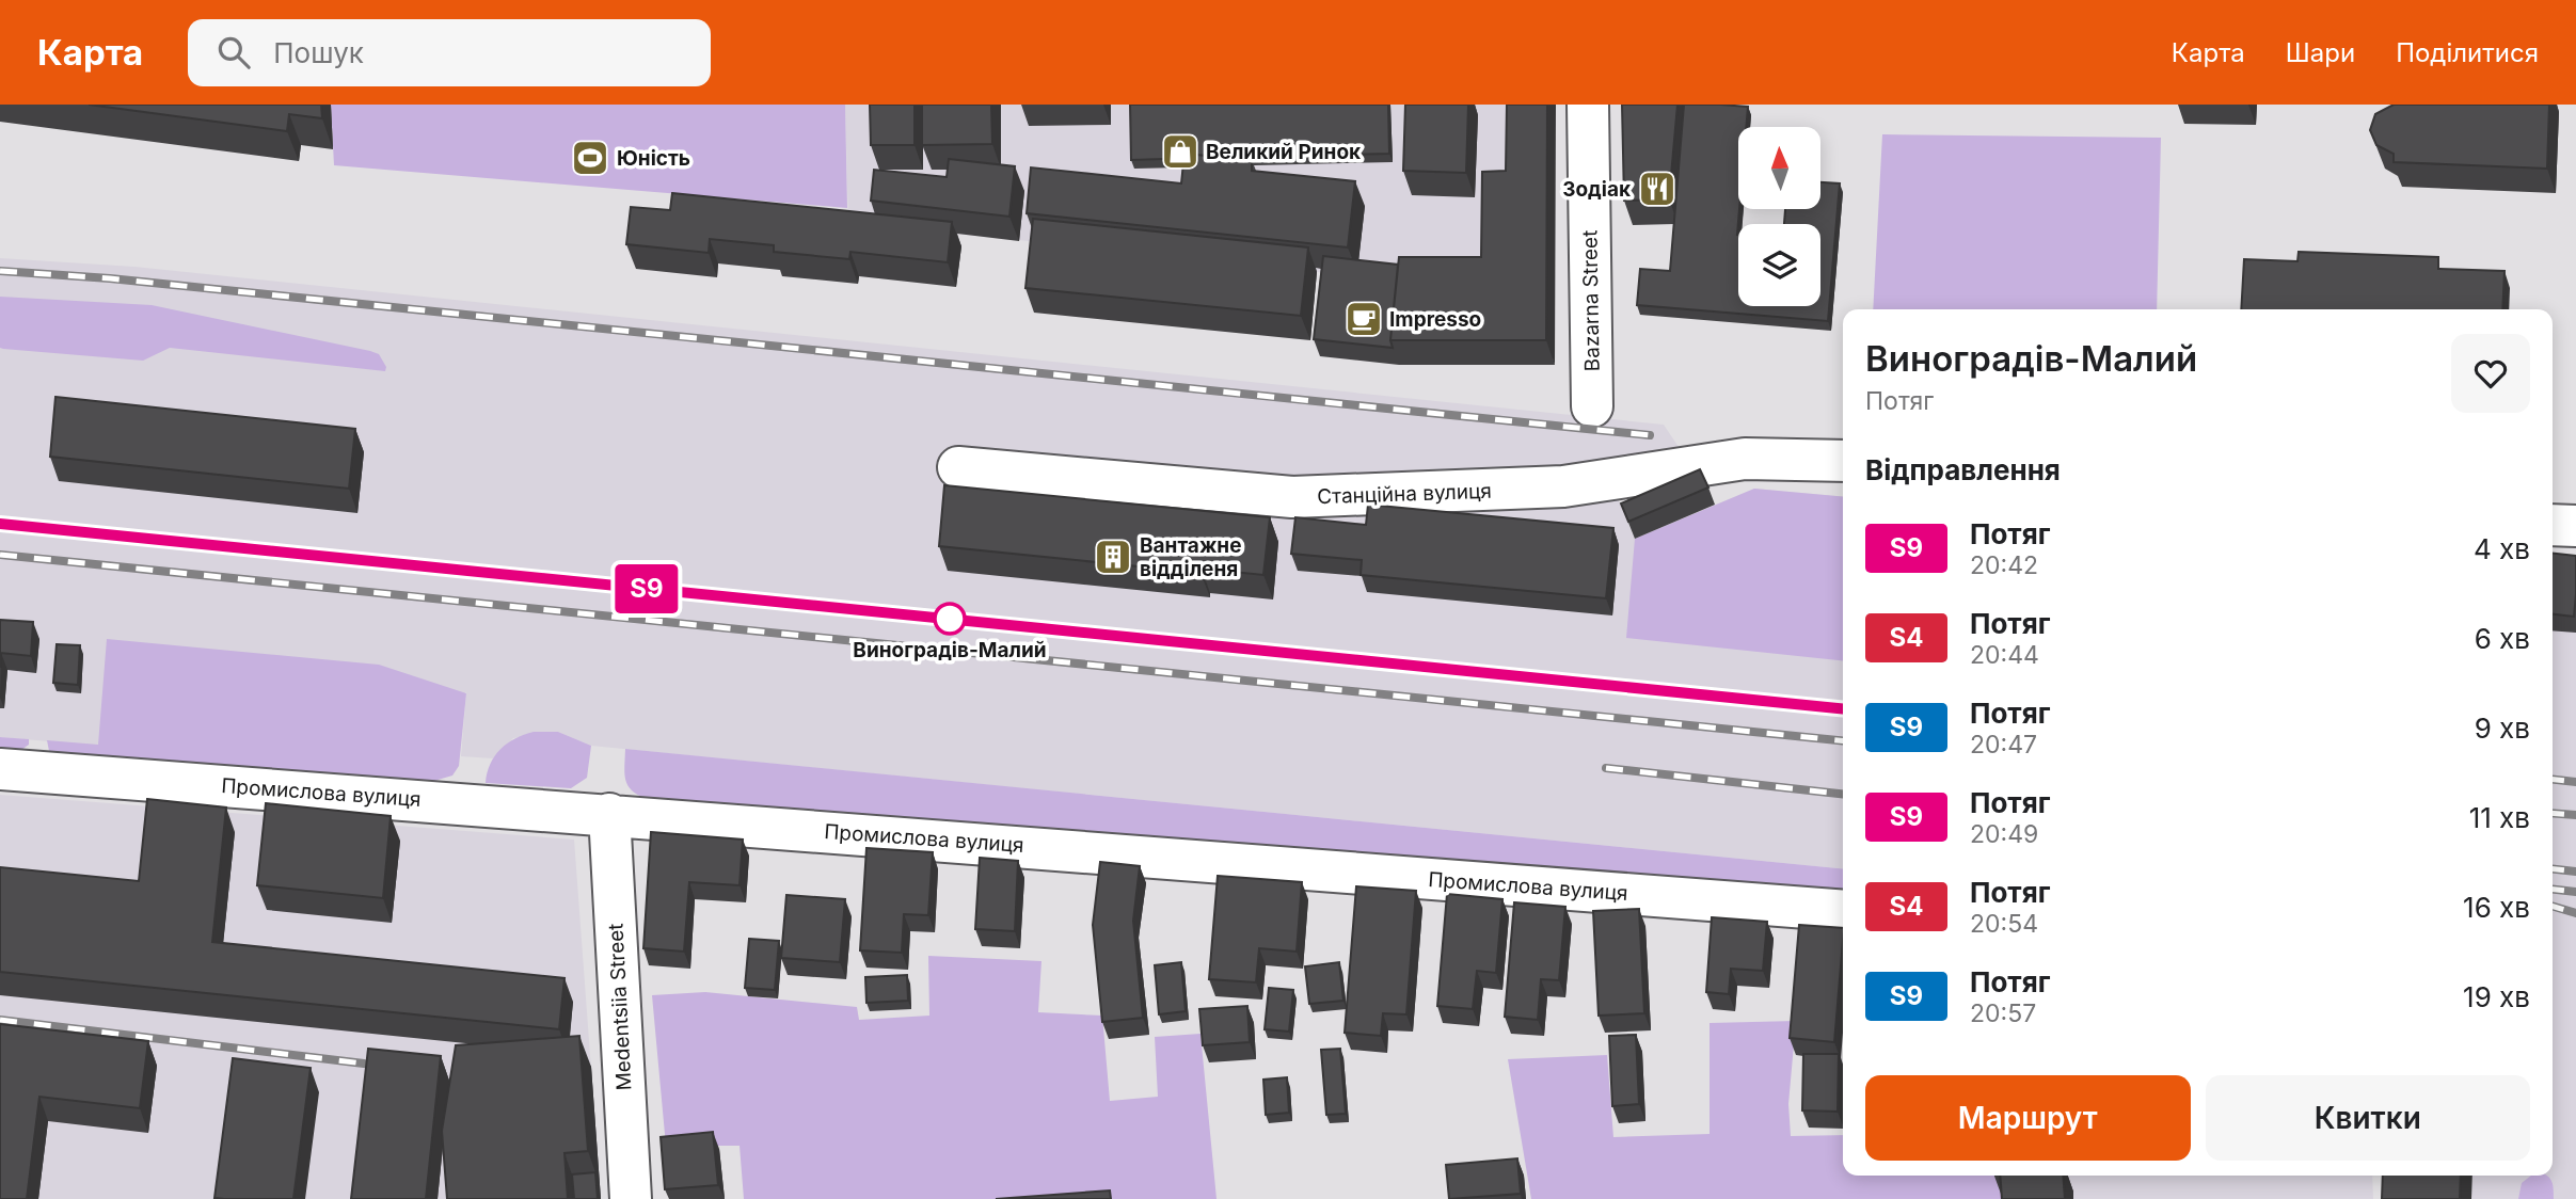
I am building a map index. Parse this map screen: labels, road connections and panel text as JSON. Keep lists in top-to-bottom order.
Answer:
{
  "streets": {
    "street": [
      "Bazarna Street",
      "Станційна вулиця",
      "Промислова вулиця",
      "Medentsiia Street"
    ]
  },
  "crossings": [
    ["Промислова вулиця", "Medentsiia Street"]
  ],
  "places": {
    "shop": ["Великий Ринок"],
    "sports": ["Юність"],
    "restaurant": ["Зодіак"],
    "cafe": ["Impresso"],
    "building": ["Вантажне відділеня"],
    "other": ["Виноградів-Малий"]
  },
  "north": "top",
  "page": {
    "header": "Карта",
    "search": "Пошук",
    "nav": ["Карта", "Шари", "Поділитися"],
    "on_map": "S9",
    "heading": [
      ["Виноградів-Малий", "Потяг"],
      "Відправлення"
    ],
    "list": [
      {
        "mark": "S9",
        "name": "Потяг",
        "note": "20:42",
        "value": "4 хв"
      },
      {
        "mark": "S4",
        "name": "Потяг",
        "note": "20:44",
        "value": "6 хв"
      },
      {
        "mark": "S9",
        "name": "Потяг",
        "note": "20:47",
        "value": "9 хв"
      },
      {
        "mark": "S9",
        "name": "Потяг",
        "note": "20:49",
        "value": "11 хв"
      },
      {
        "mark": "S4",
        "name": "Потяг",
        "note": "20:54",
        "value": "16 хв"
      },
      {
        "mark": "S9",
        "name": "Потяг",
        "note": "20:57",
        "value": "19 хв"
      }
    ],
    "buttons": ["Маршрут", "Квитки"]
  }
}
